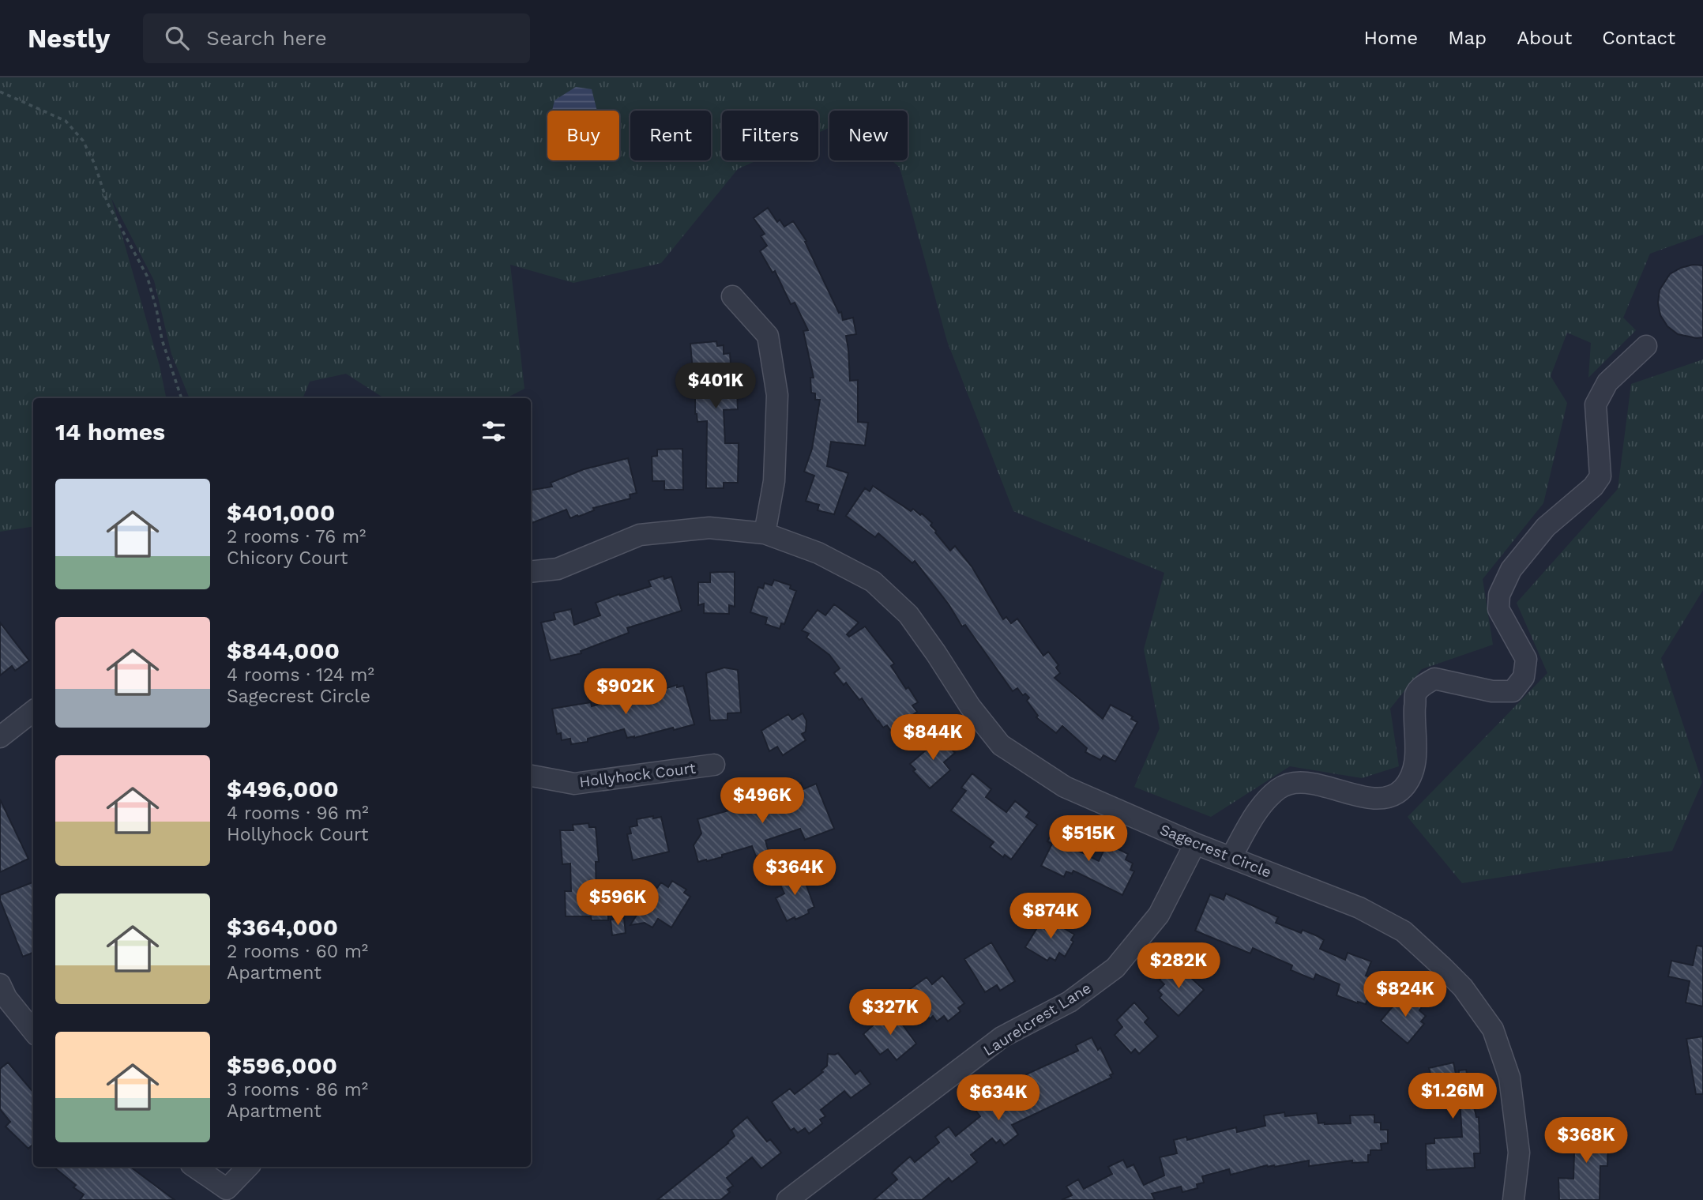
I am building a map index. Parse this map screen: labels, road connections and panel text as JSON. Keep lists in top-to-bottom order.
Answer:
{
  "streets": {
    "street": ["Hollyhock Court", "Sagecrest Circle", "Laurelcrest Lane"]
  },
  "crossings": [
    ["Sagecrest Circle", "Laurelcrest Lane"]
  ],
  "page": {
    "header": "Nestly",
    "search": "Search here",
    "nav": [
      "Home",
      "Map",
      "About",
      "Contact"
    ],
    "chip": [
      "Buy",
      "Rent",
      "Filters",
      "New"
    ],
    "price": [
      "$401K",
      "$902K",
      "$844K",
      "$496K",
      "$515K",
      "$364K",
      "$596K",
      "$874K",
      "$282K",
      "$824K",
      "$327K",
      "$1.26M",
      "$634K",
      "$368K"
    ],
    "heading": "14 homes",
    "list": [
      {
        "name": "$401,000",
        "note": "2 rooms · 76 m² · Chicory Court"
      },
      {
        "name": "$844,000",
        "note": "4 rooms · 124 m² · Sagecrest Circle"
      },
      {
        "name": "$496,000",
        "note": "4 rooms · 96 m² · Hollyhock Court"
      },
      {
        "name": "$364,000",
        "note": "2 rooms · 60 m² · Apartment"
      },
      {
        "name": "$596,000",
        "note": "3 rooms · 86 m² · Apartment"
      }
    ]
  }
}
